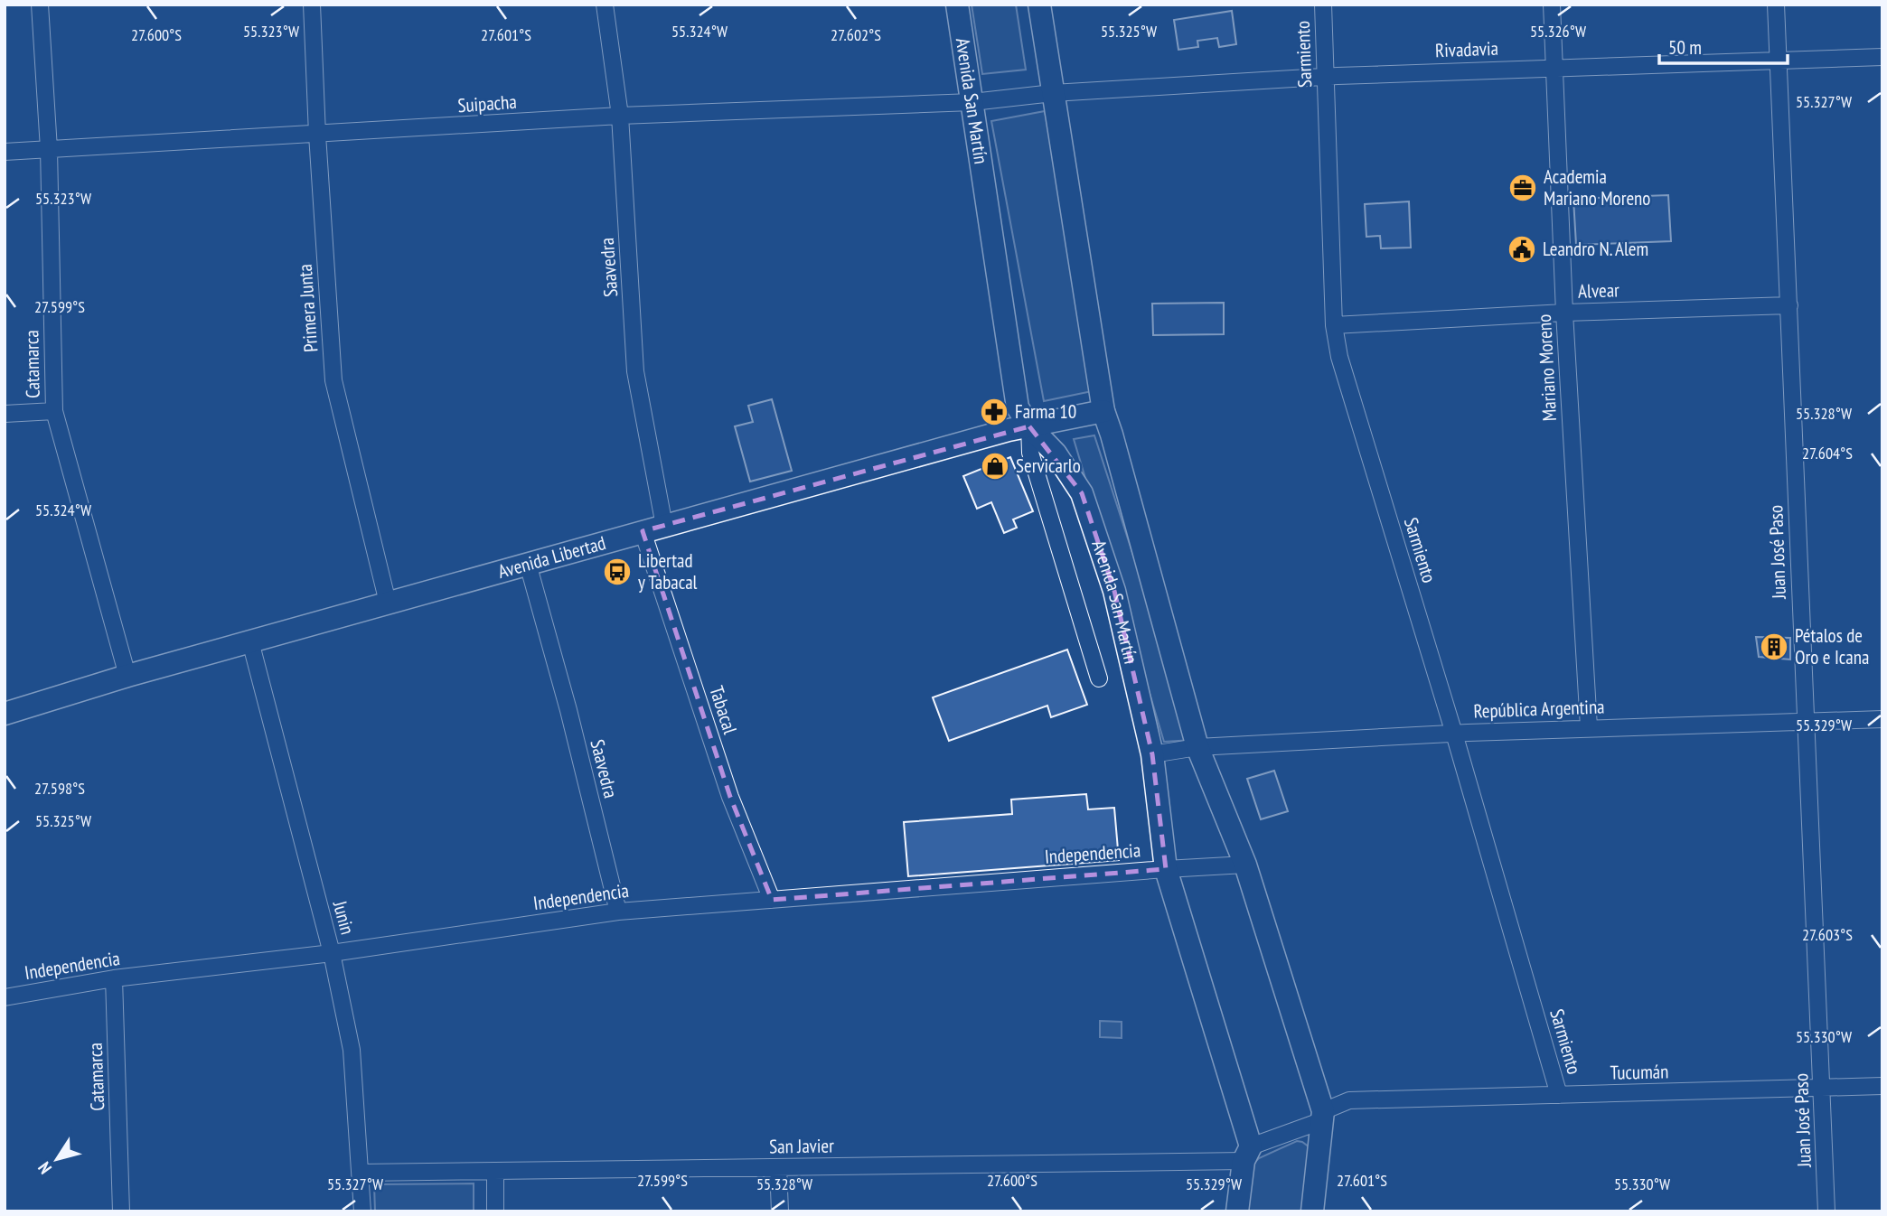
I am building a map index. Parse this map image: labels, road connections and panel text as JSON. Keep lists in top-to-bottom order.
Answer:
{
  "streets": {
    "main road": ["Avenida San Martín", "Avenida Libertad"],
    "street": [
      "Rivadavia",
      "Sarmiento",
      "Suipacha",
      "Saavedra",
      "Alvear",
      "Primera Junta",
      "Catamarca",
      "Mariano Moreno",
      "Juan José Paso",
      "República Argentina",
      "Tabacal",
      "Independencia",
      "Junin",
      "Tucumán",
      "San Javier"
    ]
  },
  "crossings": [
    ["Rivadavia", "Sarmiento"],
    ["Rivadavia", "Avenida San Martín"],
    ["Rivadavia", "Suipacha"],
    ["Rivadavia", "Mariano Moreno"],
    ["Rivadavia", "Juan José Paso"],
    ["Sarmiento", "Alvear"],
    ["Sarmiento", "República Argentina"],
    ["Sarmiento", "Tucumán"],
    ["Avenida San Martín", "Suipacha"],
    ["Avenida San Martín", "Avenida Libertad"],
    ["Avenida San Martín", "República Argentina"],
    ["Avenida San Martín", "Independencia"],
    ["Avenida San Martín", "San Javier"],
    ["Suipacha", "Saavedra"],
    ["Suipacha", "Primera Junta"],
    ["Suipacha", "Catamarca"],
    ["Saavedra", "Avenida Libertad"],
    ["Saavedra", "Independencia"],
    ["Alvear", "Mariano Moreno"],
    ["Alvear", "Juan José Paso"],
    ["Primera Junta", "Avenida Libertad"],
    ["Catamarca", "Avenida Libertad"],
    ["Catamarca", "Independencia"],
    ["Mariano Moreno", "República Argentina"],
    ["Juan José Paso", "República Argentina"],
    ["Juan José Paso", "Tucumán"],
    ["Avenida Libertad", "Tabacal"],
    ["Avenida Libertad", "Junin"],
    ["Tabacal", "Independencia"],
    ["Independencia", "Junin"],
    ["Junin", "San Javier"],
    ["Tucumán", "San Javier"]
  ],
  "places": {
    "office": ["Academia Mariano Moreno"],
    "public building": ["Leandro N. Alem"],
    "pharmacy": ["Farma 10"],
    "shop": ["Servicarlo"],
    "bus stop": ["Libertad y Tabacal"],
    "building": ["Pétalos de Oro e Icana"]
  },
  "scale_bar": "50 m",
  "north": "bottom left",
  "coordinates": [
    "55.323°W",
    "55.324°W",
    "55.325°W",
    "55.326°W",
    "27.600°S",
    "27.601°S",
    "27.602°S",
    "55.327°W",
    "27.599°S",
    "55.328°W",
    "27.604°S",
    "55.329°W",
    "27.598°S",
    "27.603°S",
    "55.330°W"
  ]
}
